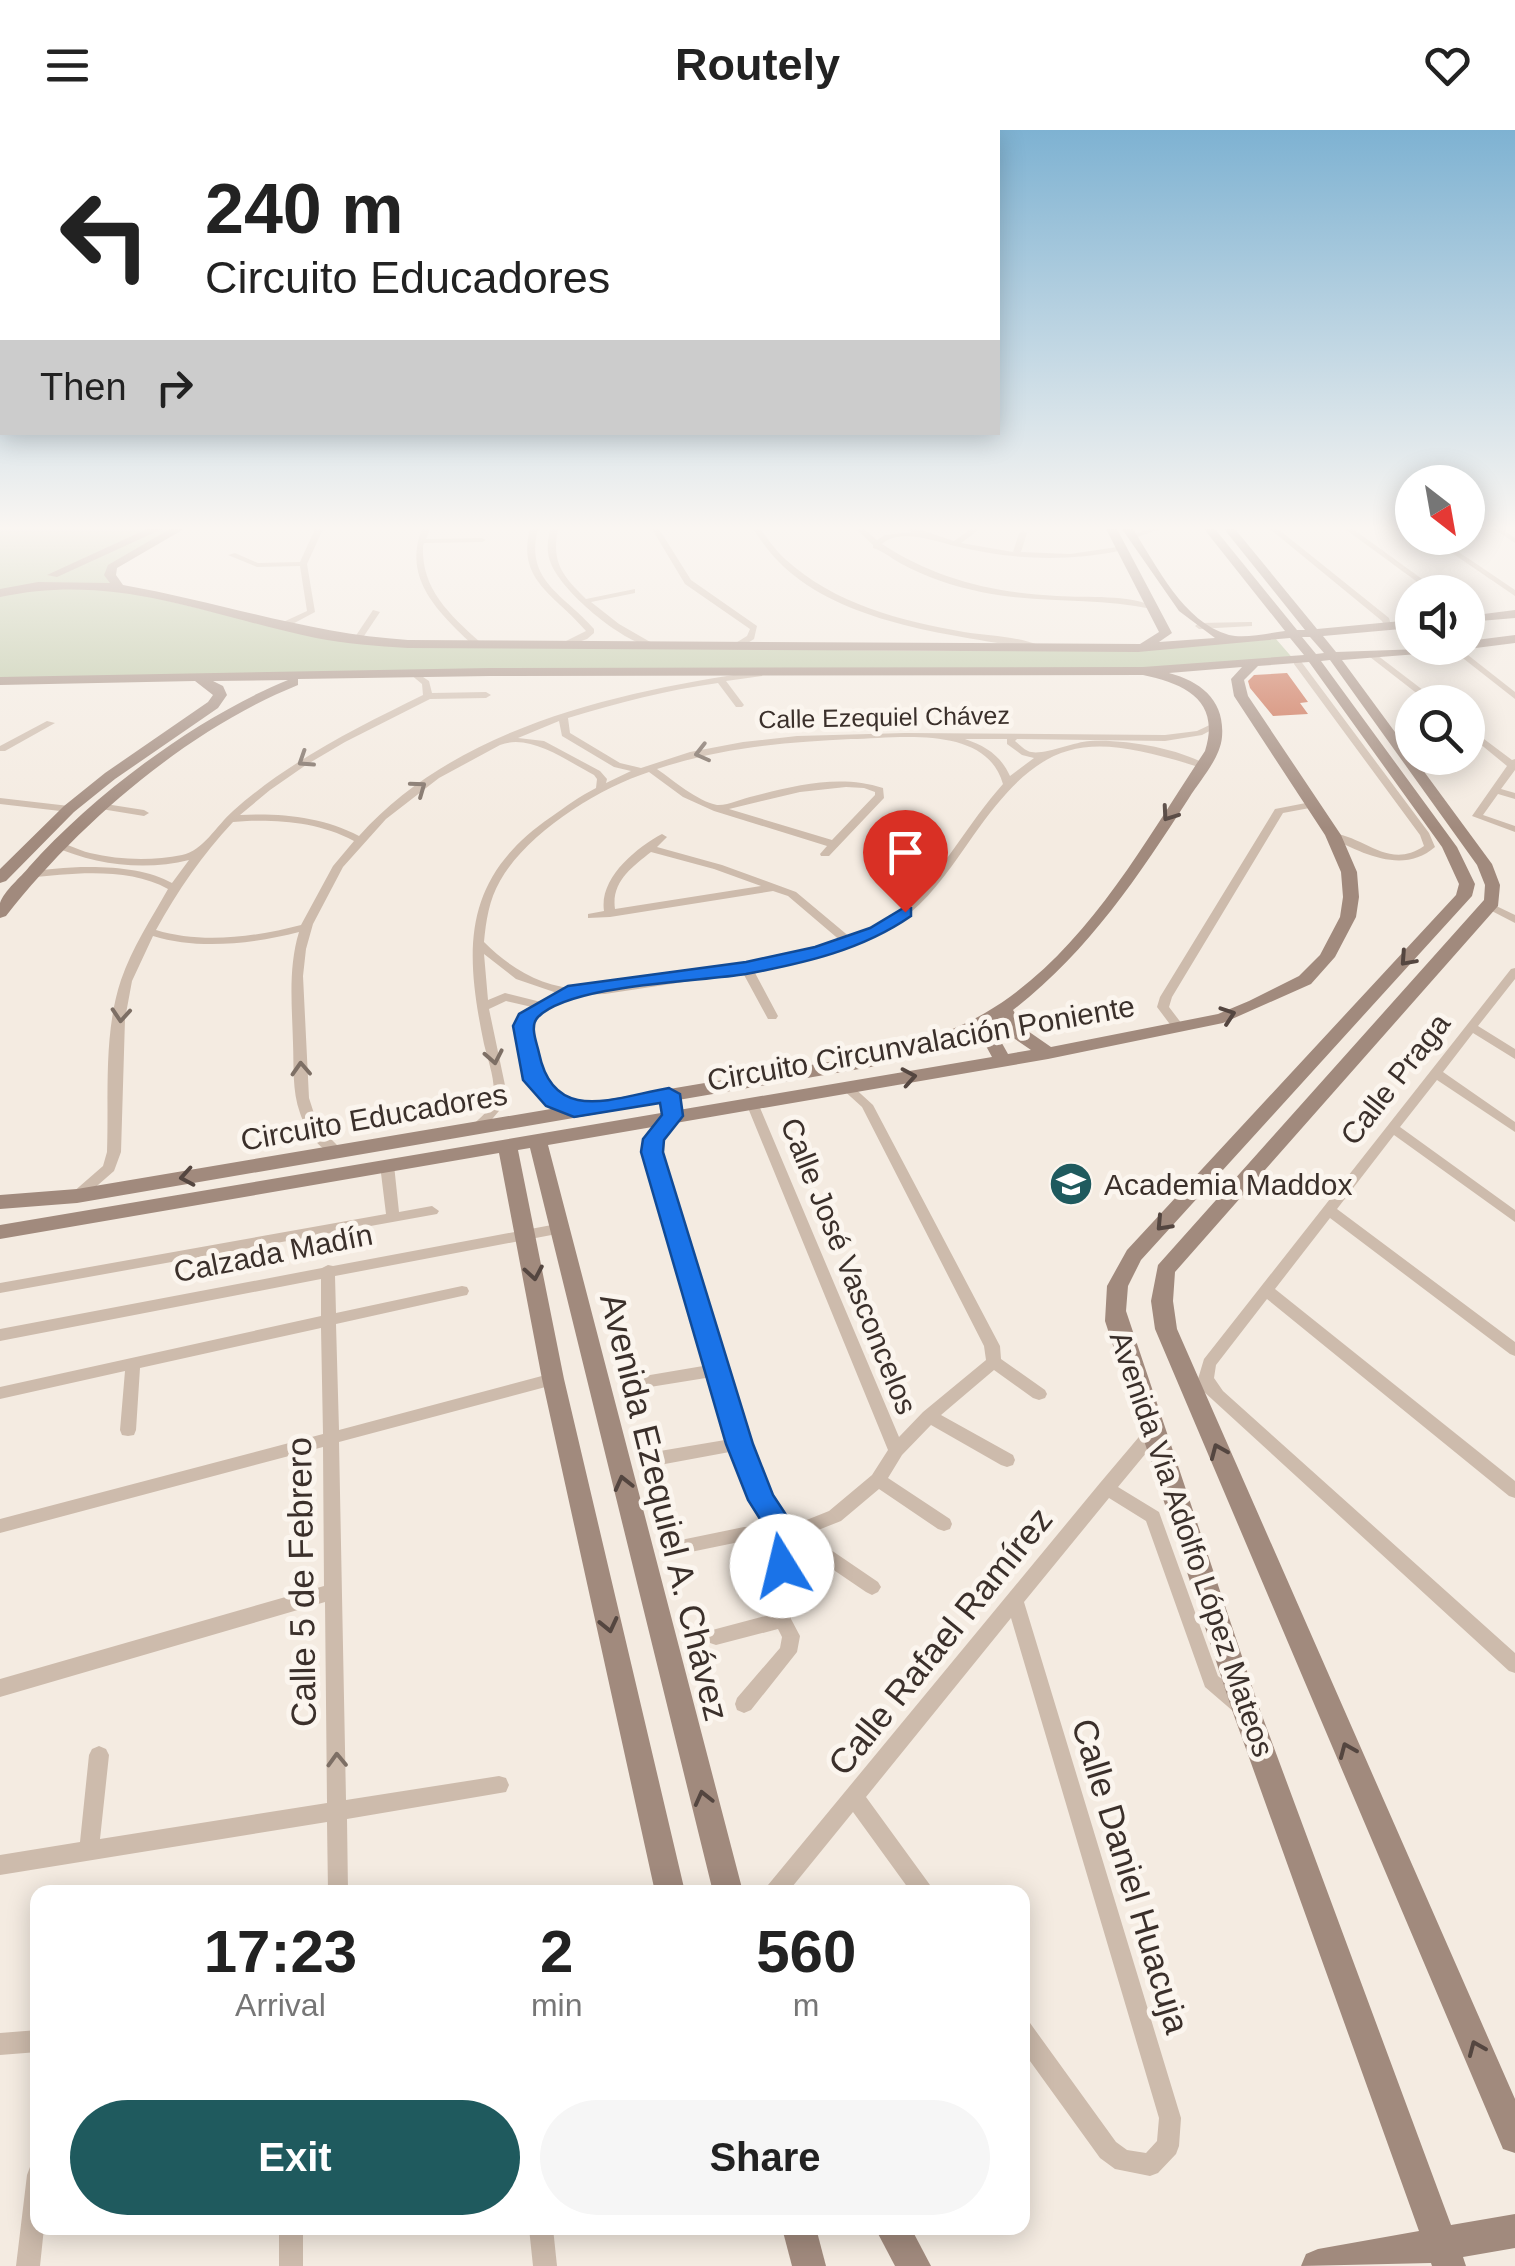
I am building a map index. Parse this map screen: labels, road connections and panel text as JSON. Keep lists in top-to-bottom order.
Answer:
{
  "streets": {
    "main road": [
      "Circuito Circunvalación Poniente",
      "Circuito Educadores",
      "Avenida Ezequiel A. Chávez",
      "Avenida Via Adolfo López Mateos"
    ],
    "street": [
      "Calle Ezequiel Chávez",
      "Calle Praga",
      "Calzada Madín",
      "Calle José Vasconcelos",
      "Calle 5 de Febrero",
      "Calle Rafael Ramírez",
      "Calle Daniel Huacuja"
    ]
  },
  "crossings": [
    ["Calle Ezequiel Chávez", "Circuito Educadores"],
    ["Circuito Circunvalación Poniente", "Calle José Vasconcelos"],
    ["Circuito Circunvalación Poniente", "Avenida Ezequiel A. Chávez"],
    ["Calle Praga", "Avenida Via Adolfo López Mateos"],
    ["Calzada Madín", "Avenida Ezequiel A. Chávez"],
    ["Calzada Madín", "Calle 5 de Febrero"],
    ["Avenida Via Adolfo López Mateos", "Calle Rafael Ramírez"],
    ["Calle Rafael Ramírez", "Calle Daniel Huacuja"]
  ],
  "one_way": ["Circuito Educadores", "Calle 5 de Febrero"],
  "places": {
    "school or university": ["Academia Maddox"]
  },
  "north": "bottom right",
  "page": {
    "header": "Routely",
    "turn": ["240 m", "Circuito Educadores"],
    "then": "Then",
    "eta": [
      "17:23",
      "Arrival",
      "2",
      "min",
      "560",
      "m"
    ],
    "buttons": ["Exit", "Share"]
  }
}
